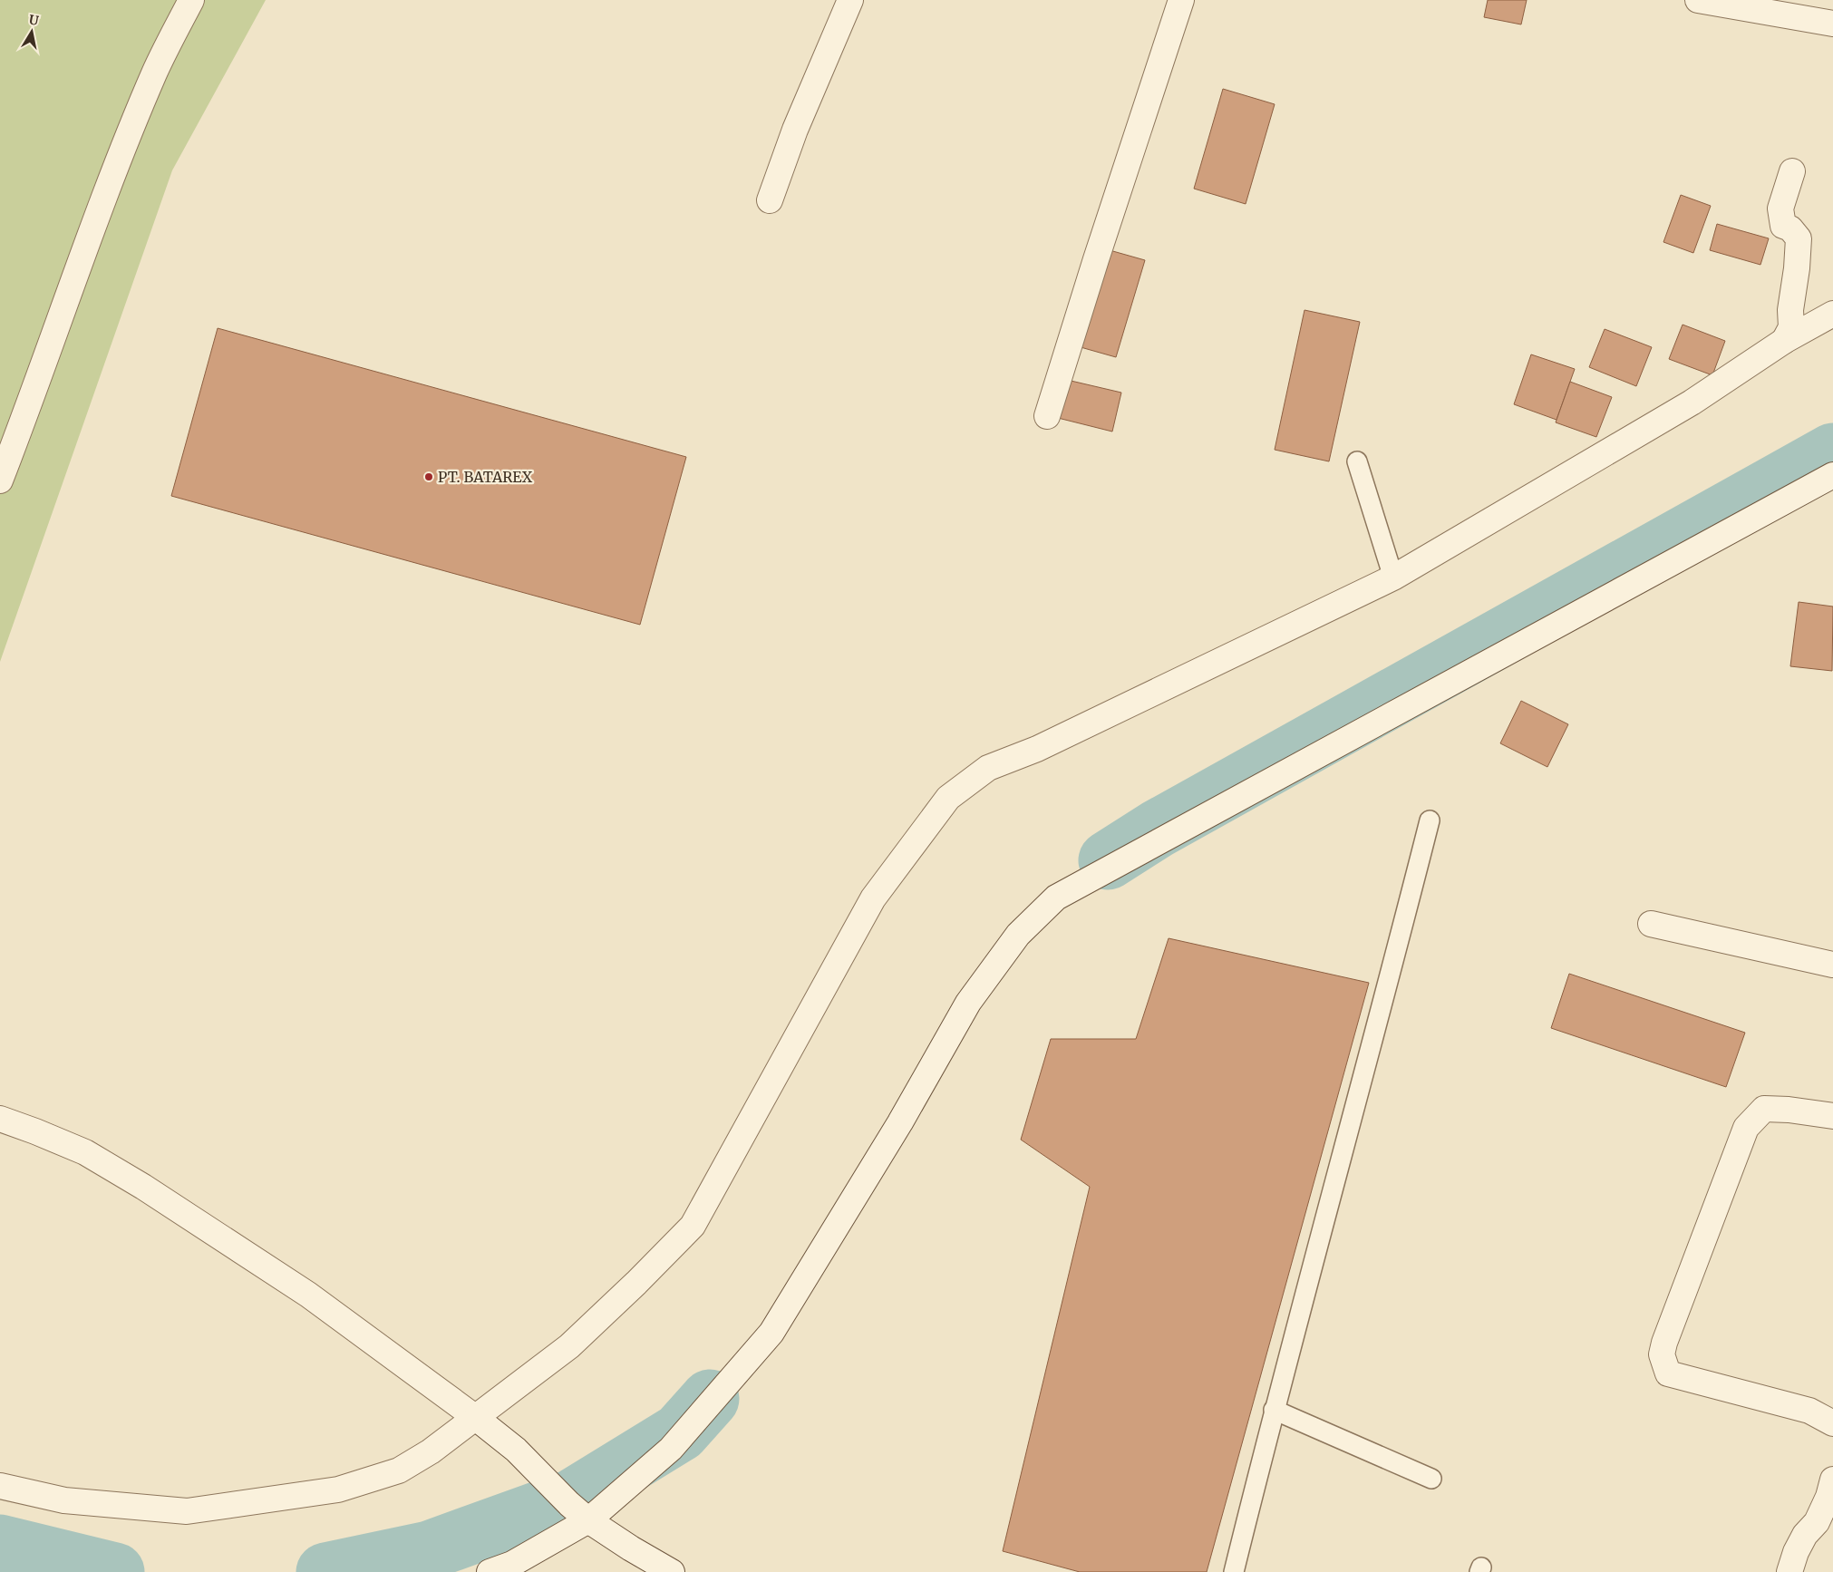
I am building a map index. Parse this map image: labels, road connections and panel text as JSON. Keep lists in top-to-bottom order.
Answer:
{
  "places": ["PT. BATAREX"],
  "north": "top"
}
